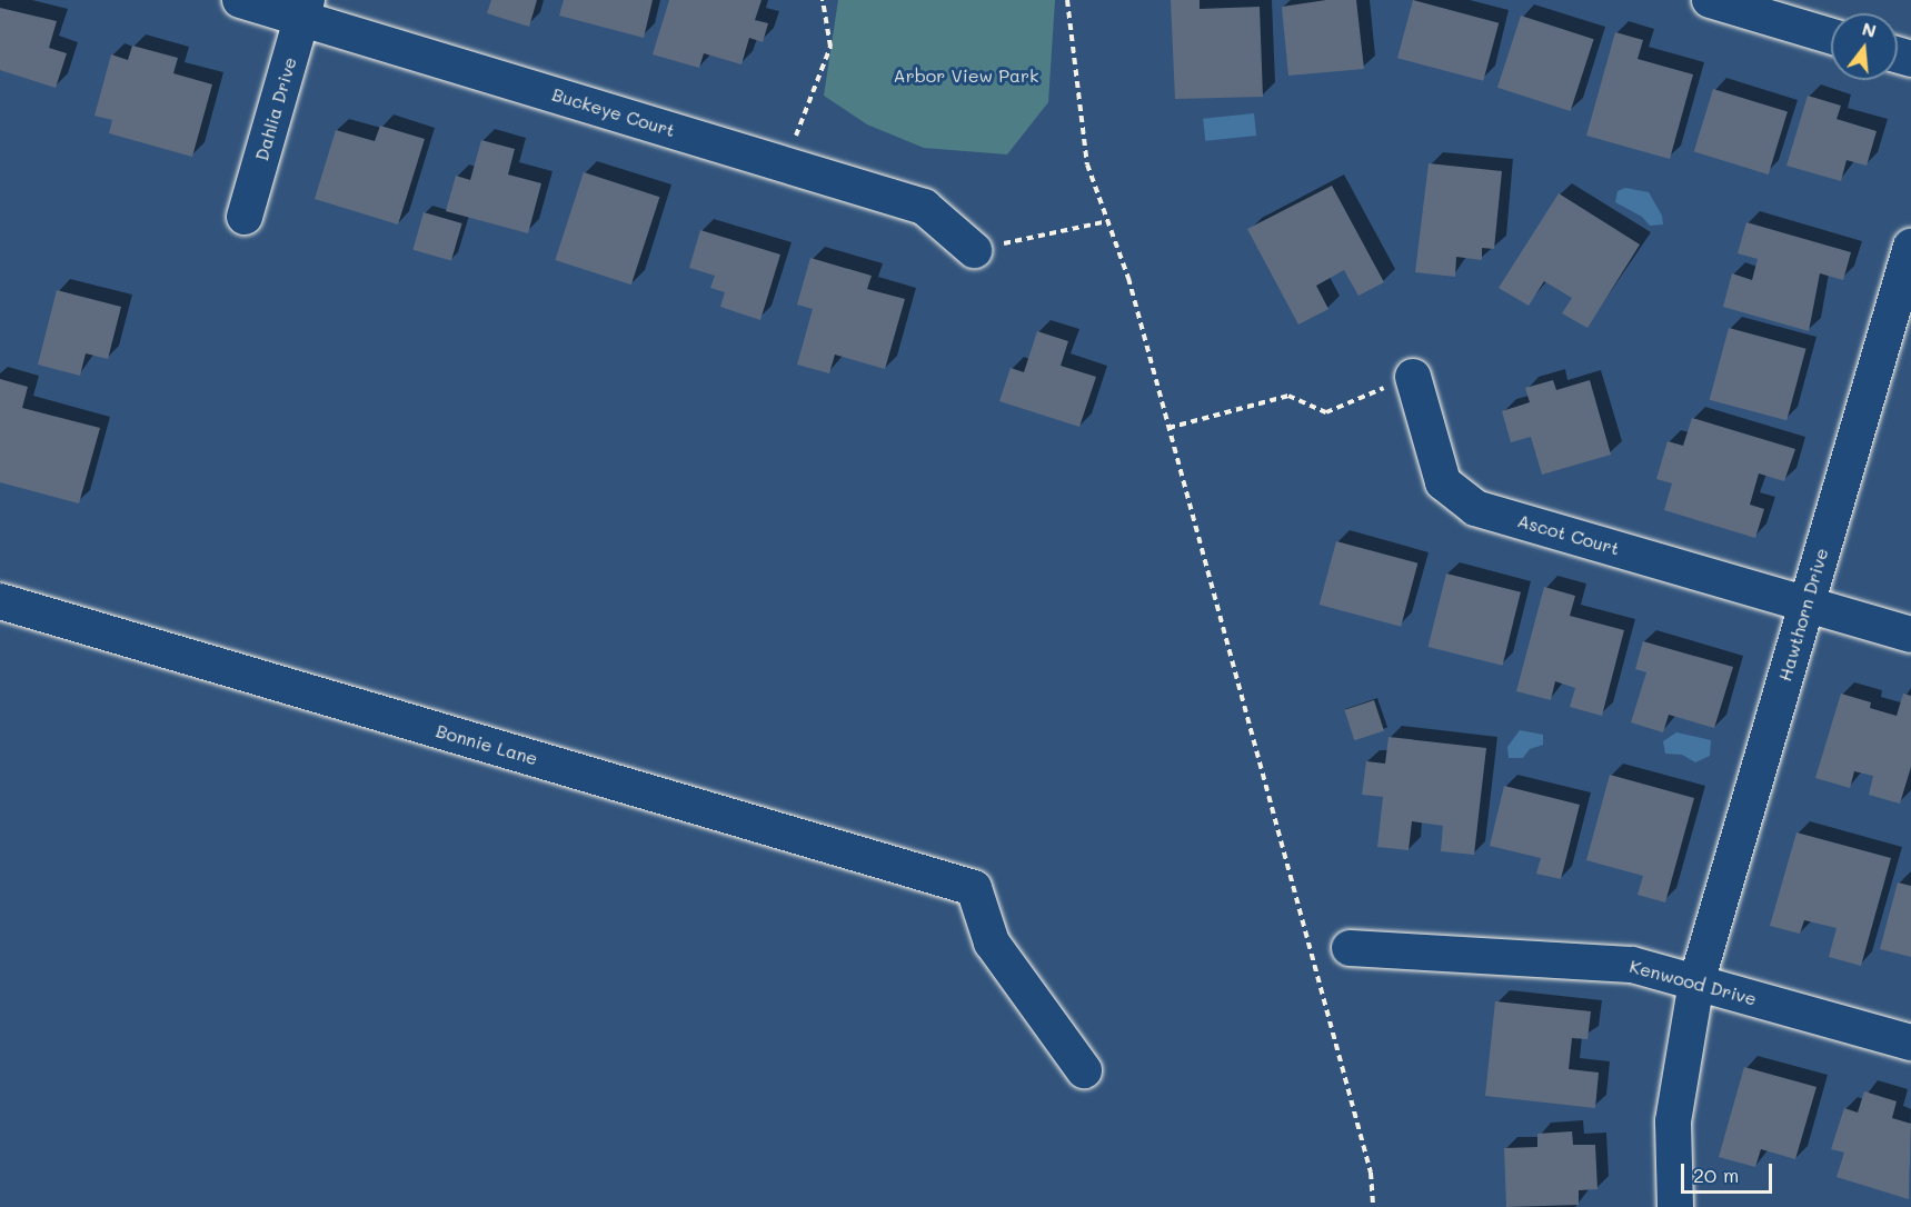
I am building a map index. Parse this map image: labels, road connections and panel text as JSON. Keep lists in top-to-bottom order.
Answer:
{
  "streets": {
    "street": [
      "Dahlia Drive",
      "Buckeye Court",
      "Ascot Court",
      "Hawthorn Drive",
      "Bonnie Lane",
      "Kenwood Drive"
    ]
  },
  "crossings": [
    ["Dahlia Drive", "Buckeye Court"],
    ["Ascot Court", "Hawthorn Drive"],
    ["Hawthorn Drive", "Kenwood Drive"]
  ],
  "parks": ["Arbor View Park"],
  "scale_bar": "20 m",
  "north": "top"
}
